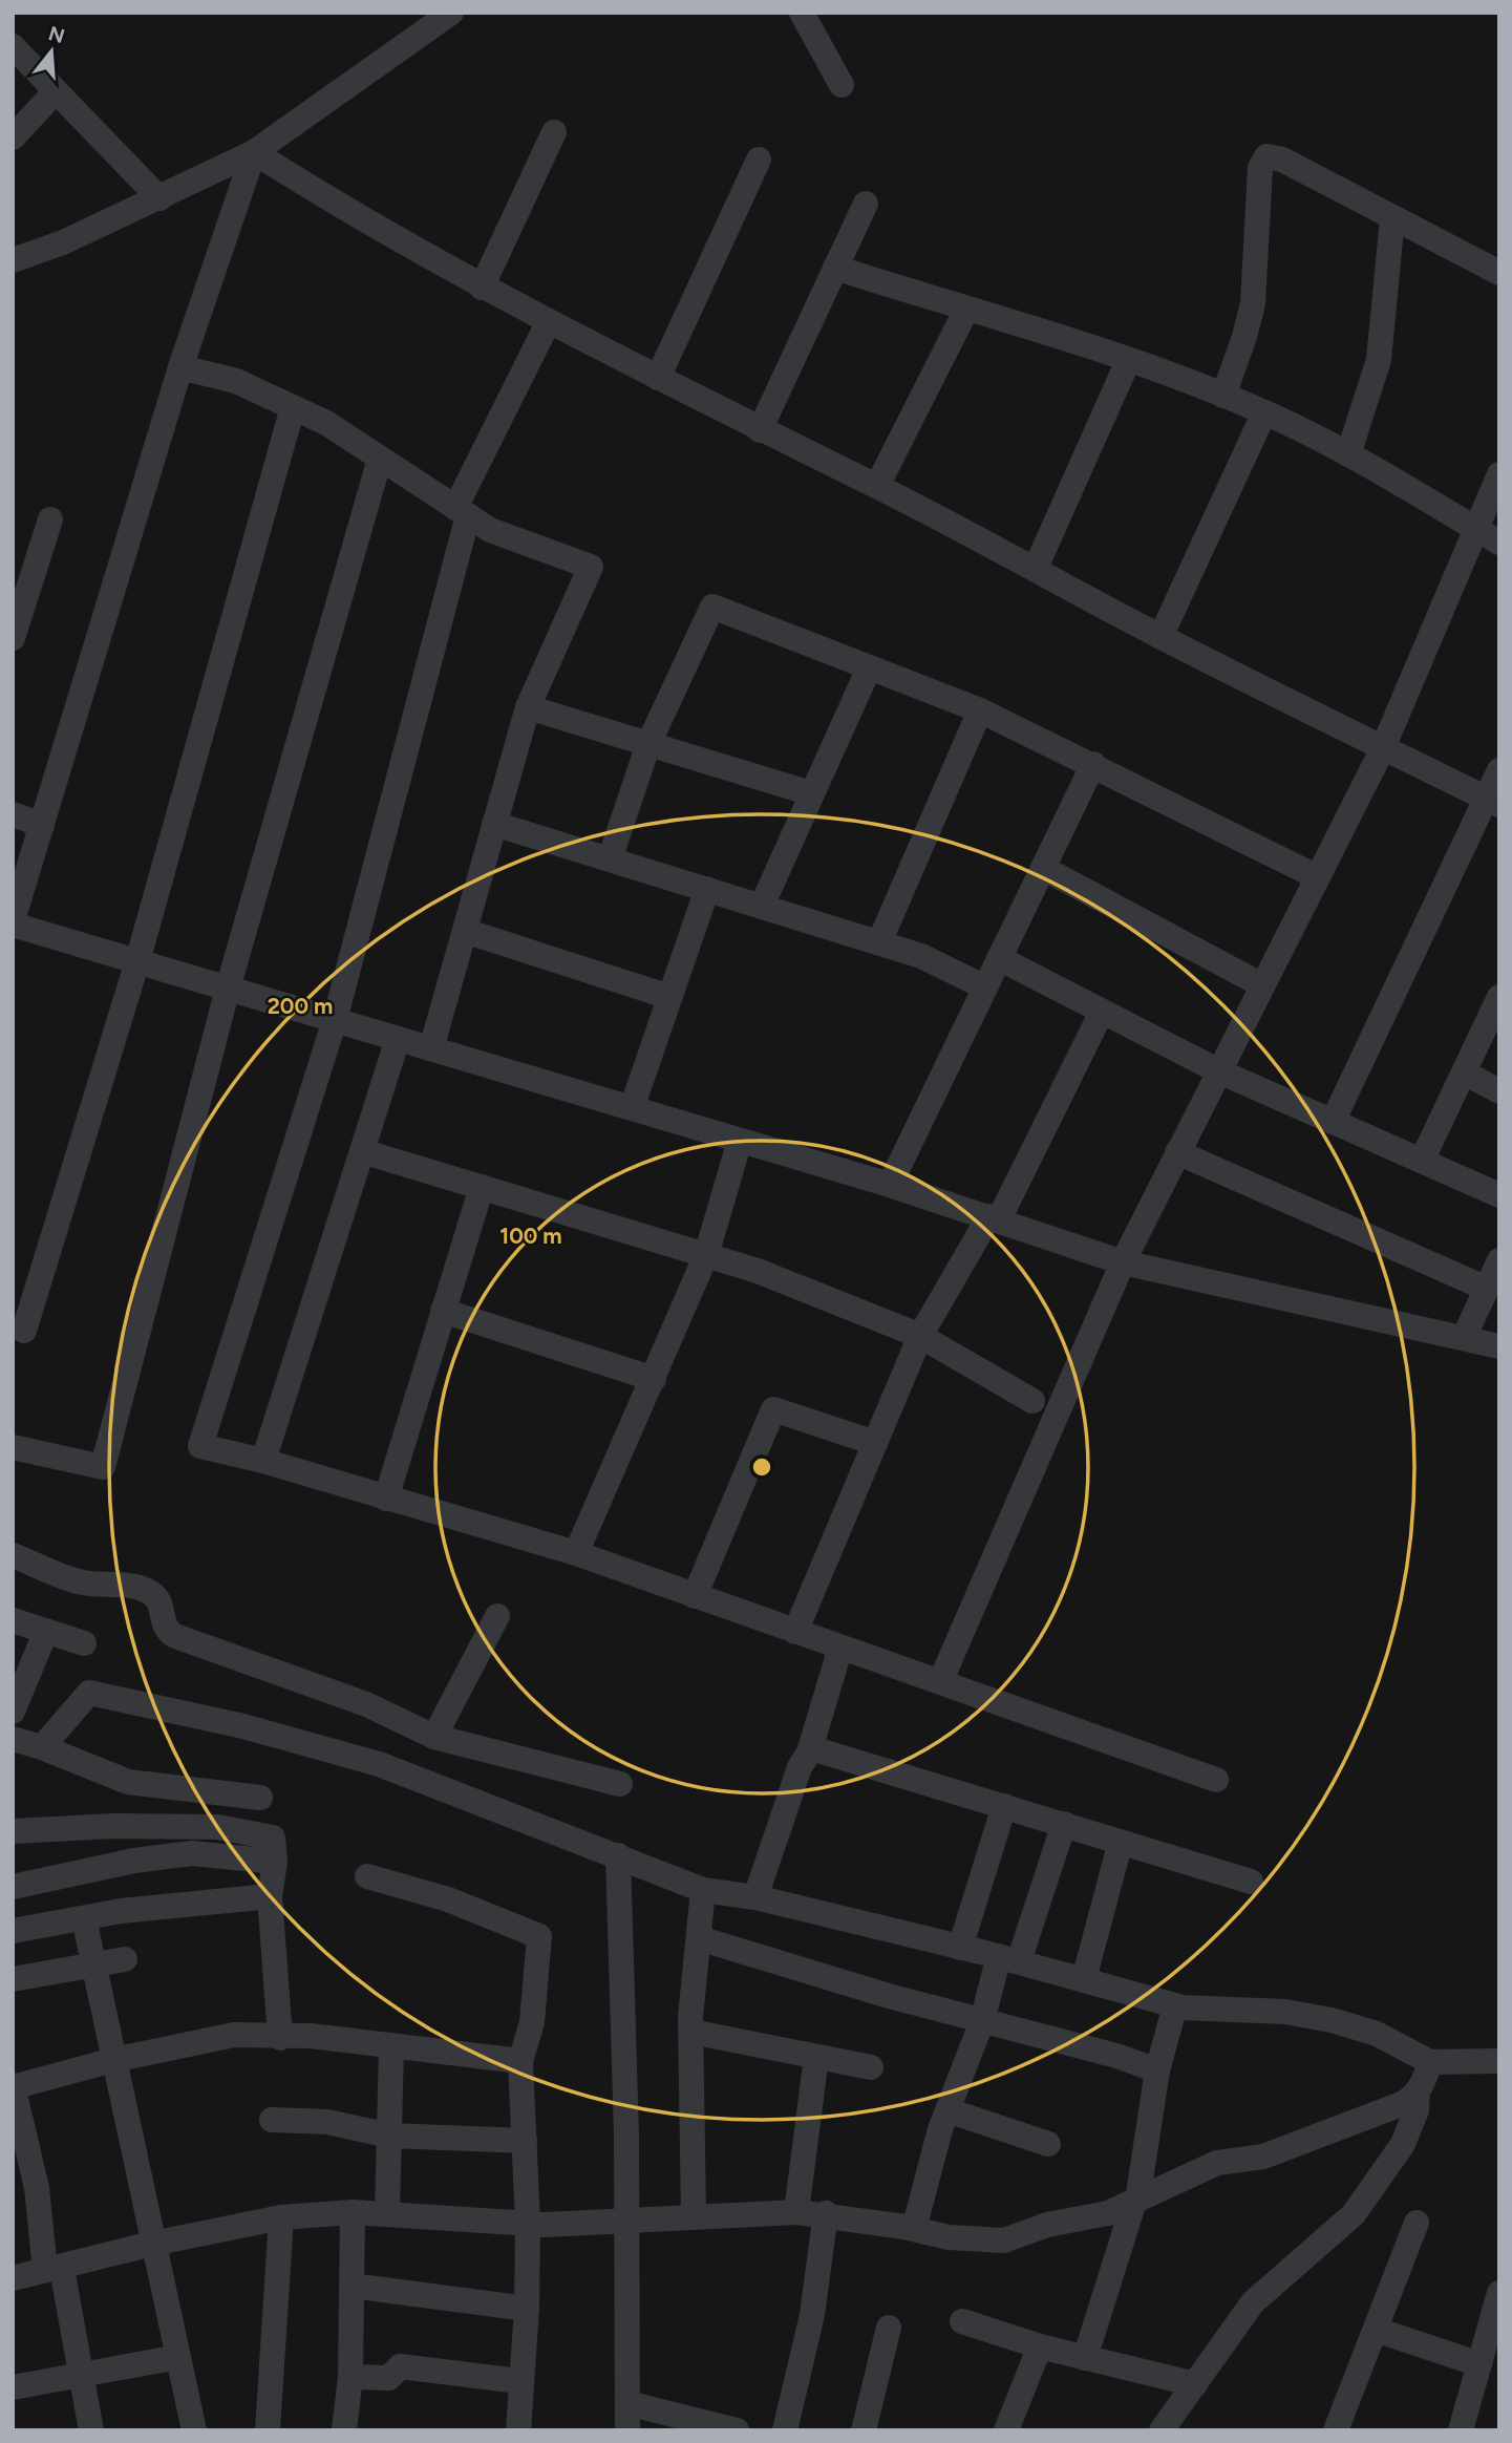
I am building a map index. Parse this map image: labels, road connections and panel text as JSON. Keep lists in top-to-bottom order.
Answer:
{
  "north": "top",
  "rings": ["200 m", "100 m"]
}
